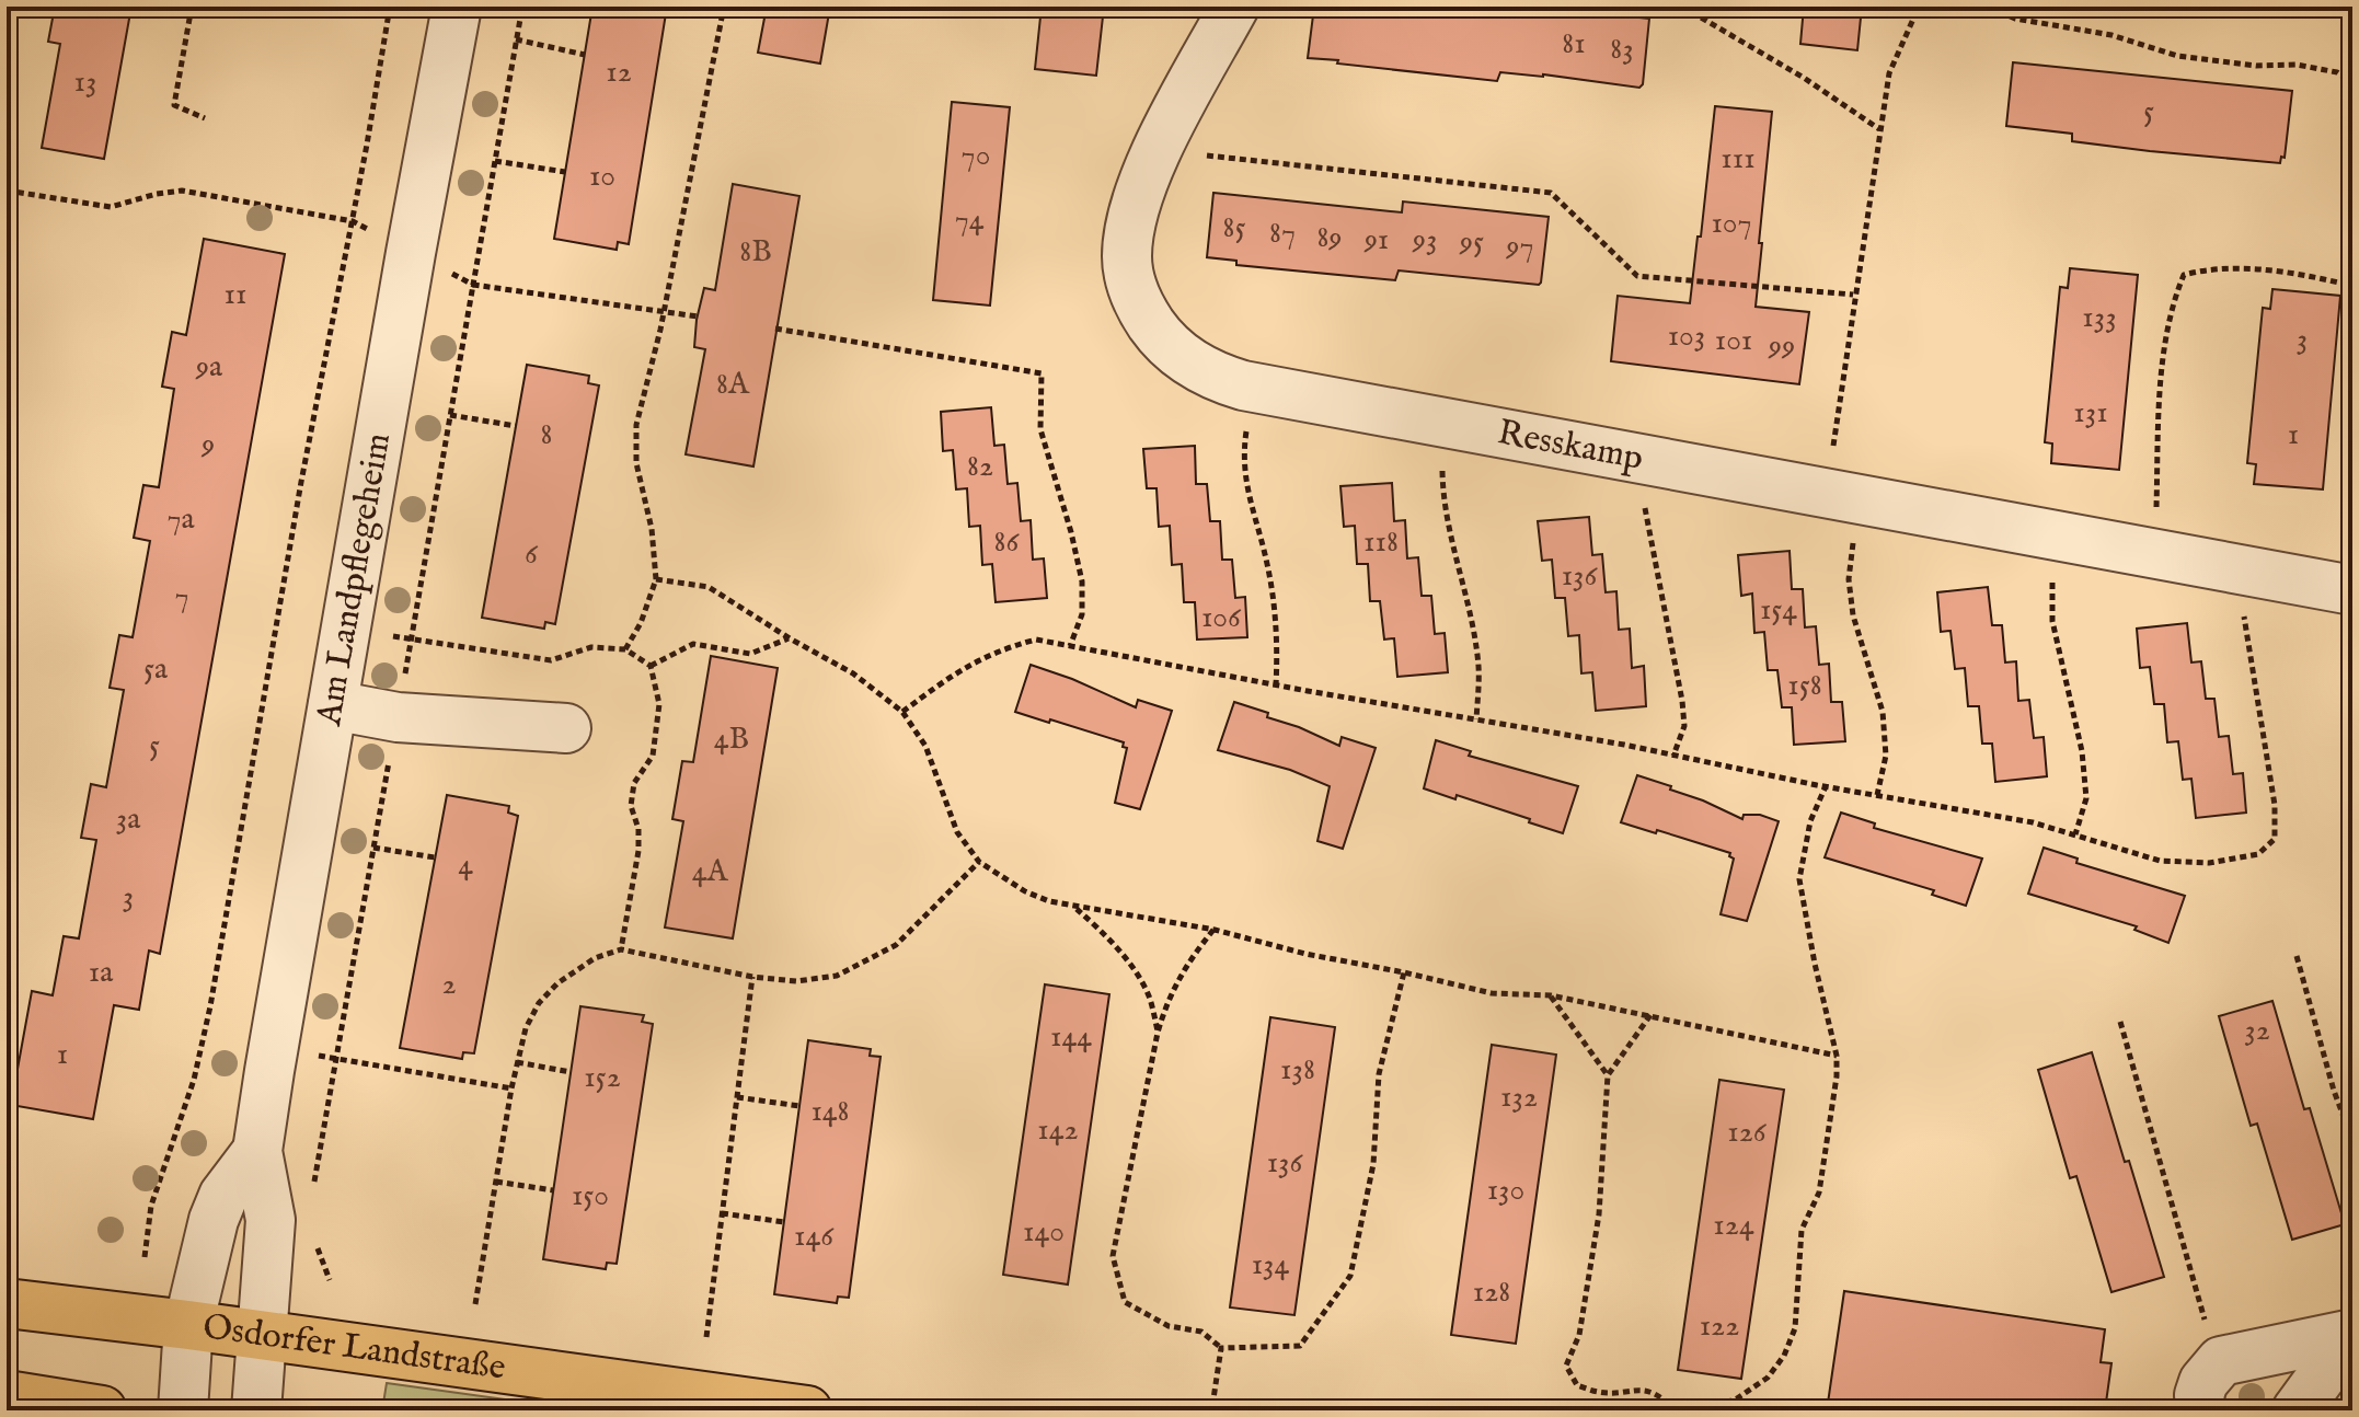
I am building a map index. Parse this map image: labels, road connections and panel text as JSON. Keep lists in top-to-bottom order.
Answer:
{
  "streets": {
    "main road": ["Osdorfer Landstraße"],
    "street": ["Resskamp", "Am Landpflegeheim"]
  },
  "crossings": [
    ["Am Landpflegeheim", "Osdorfer Landstraße"]
  ],
  "house_numbers": [
    "81",
    "83",
    "12",
    "13",
    "5",
    "70",
    "111",
    "10",
    "74",
    "107",
    "85",
    "87",
    "89",
    "91",
    "93",
    "95",
    "97",
    "8B",
    "11",
    "133",
    "103",
    "3",
    "101",
    "99",
    "9a",
    "8A",
    "131",
    "8",
    "1",
    "9",
    "82",
    "7a",
    "86",
    "118",
    "6",
    "136",
    "7",
    "154",
    "106",
    "5a",
    "158",
    "4B",
    "5",
    "3a",
    "4",
    "4A",
    "3",
    "1a",
    "2",
    "32",
    "144",
    "1",
    "138",
    "152",
    "132",
    "148",
    "142",
    "126",
    "136",
    "130",
    "150",
    "124",
    "140",
    "146",
    "134",
    "128",
    "122"
  ]
}
